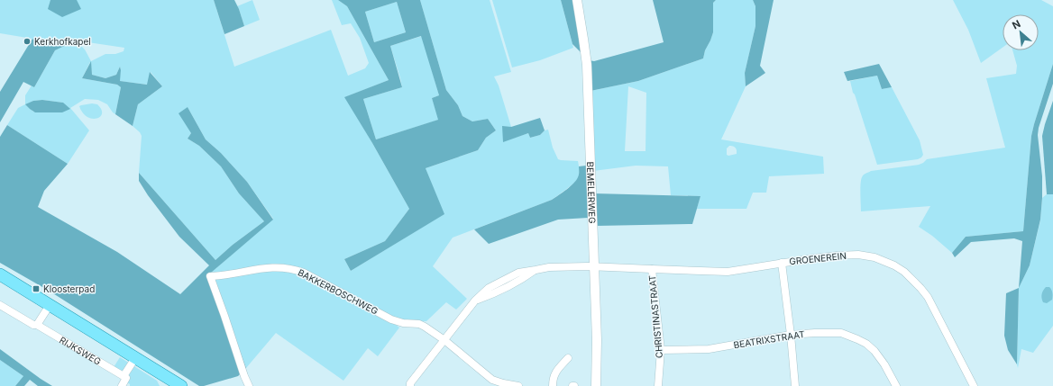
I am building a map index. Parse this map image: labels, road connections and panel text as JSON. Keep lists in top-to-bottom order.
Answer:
{
  "streets": {
    "street": [
      "BEMELERWEG",
      "GROENEREIN",
      "BAKKERBOSCHWEG",
      "CHRISTINASTRAAT",
      "BEATRIXSTRAAT",
      "RIJKSWEG"
    ]
  },
  "crossings": [
    ["BEMELERWEG", "GROENEREIN"],
    ["GROENEREIN", "BAKKERBOSCHWEG"],
    ["GROENEREIN", "CHRISTINASTRAAT"],
    ["CHRISTINASTRAAT", "BEATRIXSTRAAT"]
  ],
  "places": {
    "other": ["Kerkhofkapel"],
    "transit": ["Kloosterpad"]
  },
  "north": "top left"
}
